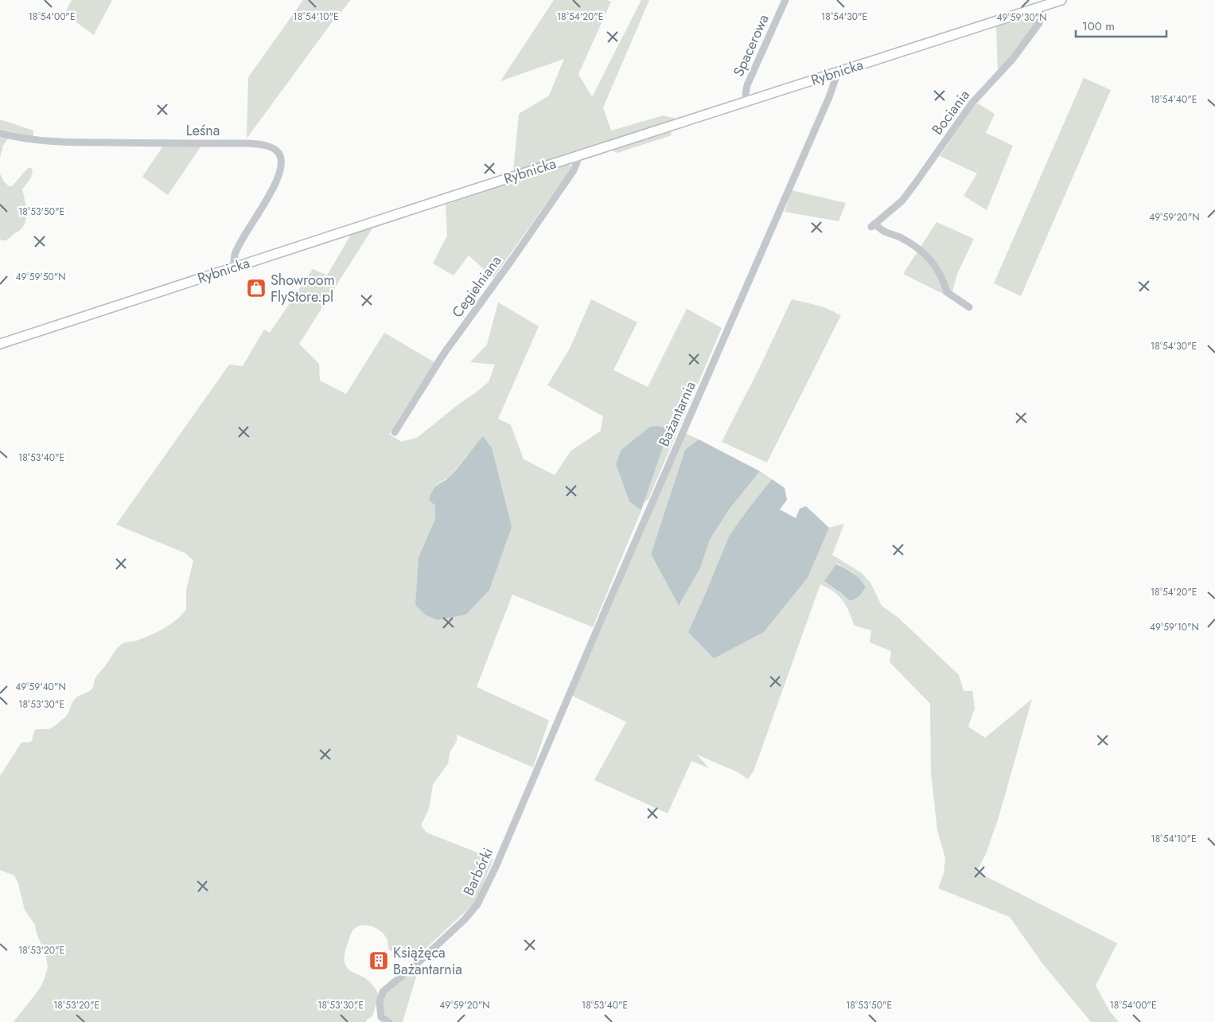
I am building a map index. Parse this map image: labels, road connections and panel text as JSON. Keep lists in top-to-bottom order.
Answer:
{
  "streets": {
    "main road": ["Rybnicka"],
    "street": [
      "Spacerowa",
      "Bociania",
      "Leśna",
      "Cegielniana",
      "Bażantarnia",
      "Barbórki"
    ]
  },
  "crossings": [
    ["Spacerowa", "Rybnicka"],
    ["Rybnicka", "Bociania"],
    ["Rybnicka", "Leśna"],
    ["Rybnicka", "Cegielniana"],
    ["Rybnicka", "Bażantarnia"],
    ["Bażantarnia", "Barbórki"]
  ],
  "places": {
    "shop": ["Showroom FlyStore.pl"],
    "building": ["Książęca Bażantarnia"]
  },
  "scale_bar": "100 m",
  "coordinates": [
    "18°54'00\"E",
    "18°54'10\"E",
    "18°54'20\"E",
    "18°54'30\"E",
    "49°59'30\"N",
    "18°54'40\"E",
    "18°53'50\"E",
    "49°59'20\"N",
    "49°59'50\"N",
    "18°53'40\"E",
    "49°59'10\"N",
    "49°59'40\"N",
    "18°53'30\"E",
    "18°53'20\"E"
  ]
}
